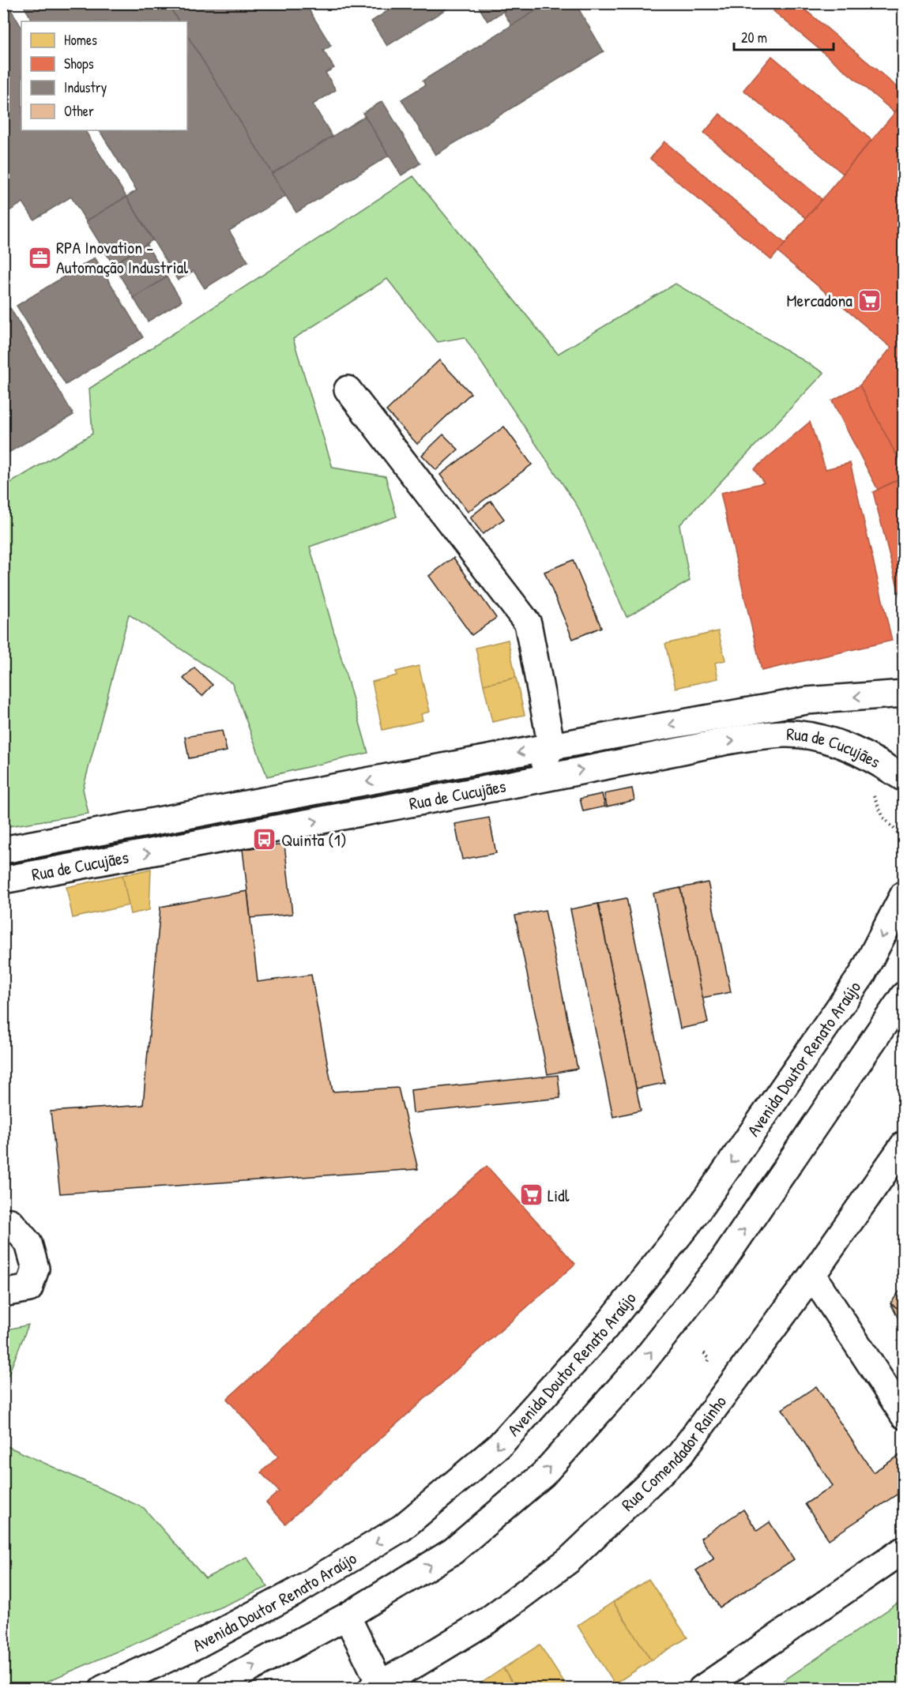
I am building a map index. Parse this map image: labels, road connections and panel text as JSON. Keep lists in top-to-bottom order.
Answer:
{
  "streets": {
    "street": ["Rua de Cucujães", "Avenida Doutor Renato Araújo", "Rua Comendador Rainho"]
  },
  "places": {
    "office": ["RPA Inovation - Automação Industrial"],
    "supermarket": ["Mercadona", "Lidl"],
    "bus stop": ["Quinta (1)"]
  },
  "legend": [
    "Homes",
    "Shops",
    "Industry",
    "Other"
  ],
  "scale_bar": "20 m"
}
